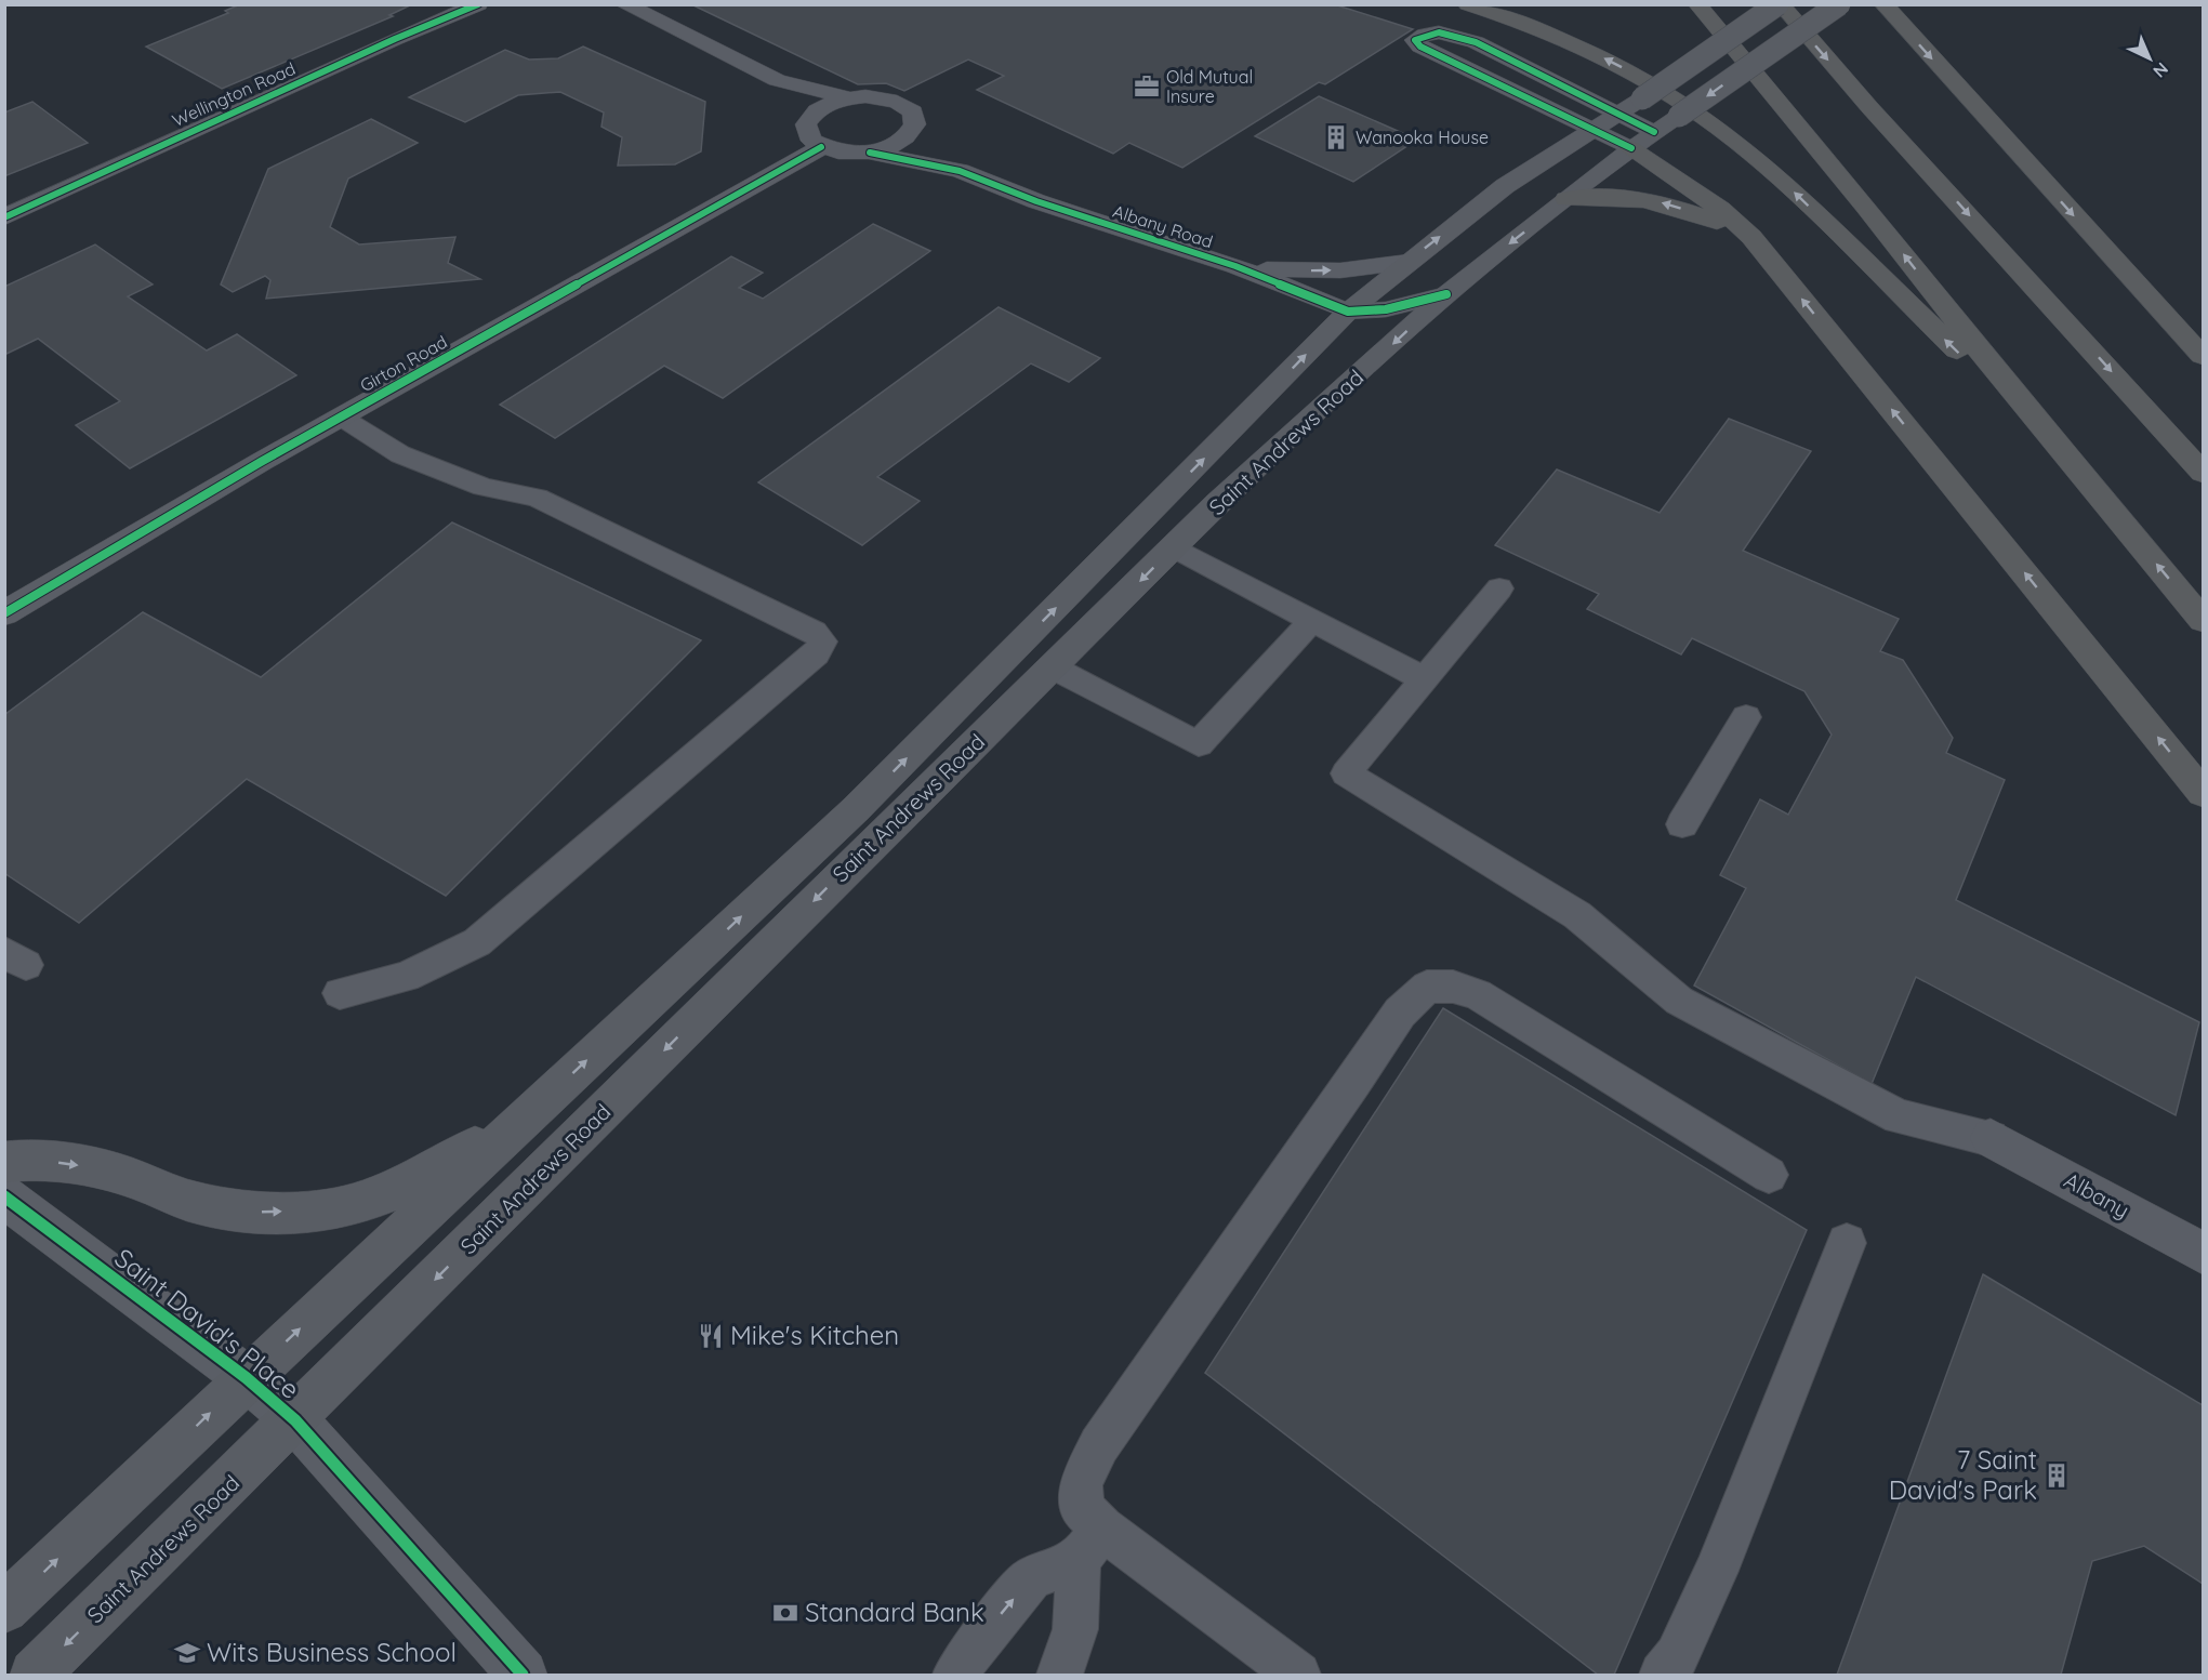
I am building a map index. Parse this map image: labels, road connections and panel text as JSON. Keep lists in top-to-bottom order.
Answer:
{
  "streets": {
    "main road": ["Saint Andrews Road"],
    "street": [
      "Wellington Road",
      "Albany Road",
      "Girton Road",
      "Albany",
      "Saint David's Place"
    ]
  },
  "crossings": [
    ["Albany Road", "Saint Andrews Road"],
    ["Saint Andrews Road", "Saint David's Place"]
  ],
  "places": {
    "office": ["Old Mutual Insure"],
    "building": ["Wanooka House", "7 Saint David's Park"],
    "restaurant": ["Mike's Kitchen"],
    "bank": ["Standard Bank"],
    "school or university": ["Wits Business School"]
  },
  "north": "bottom right"
}
